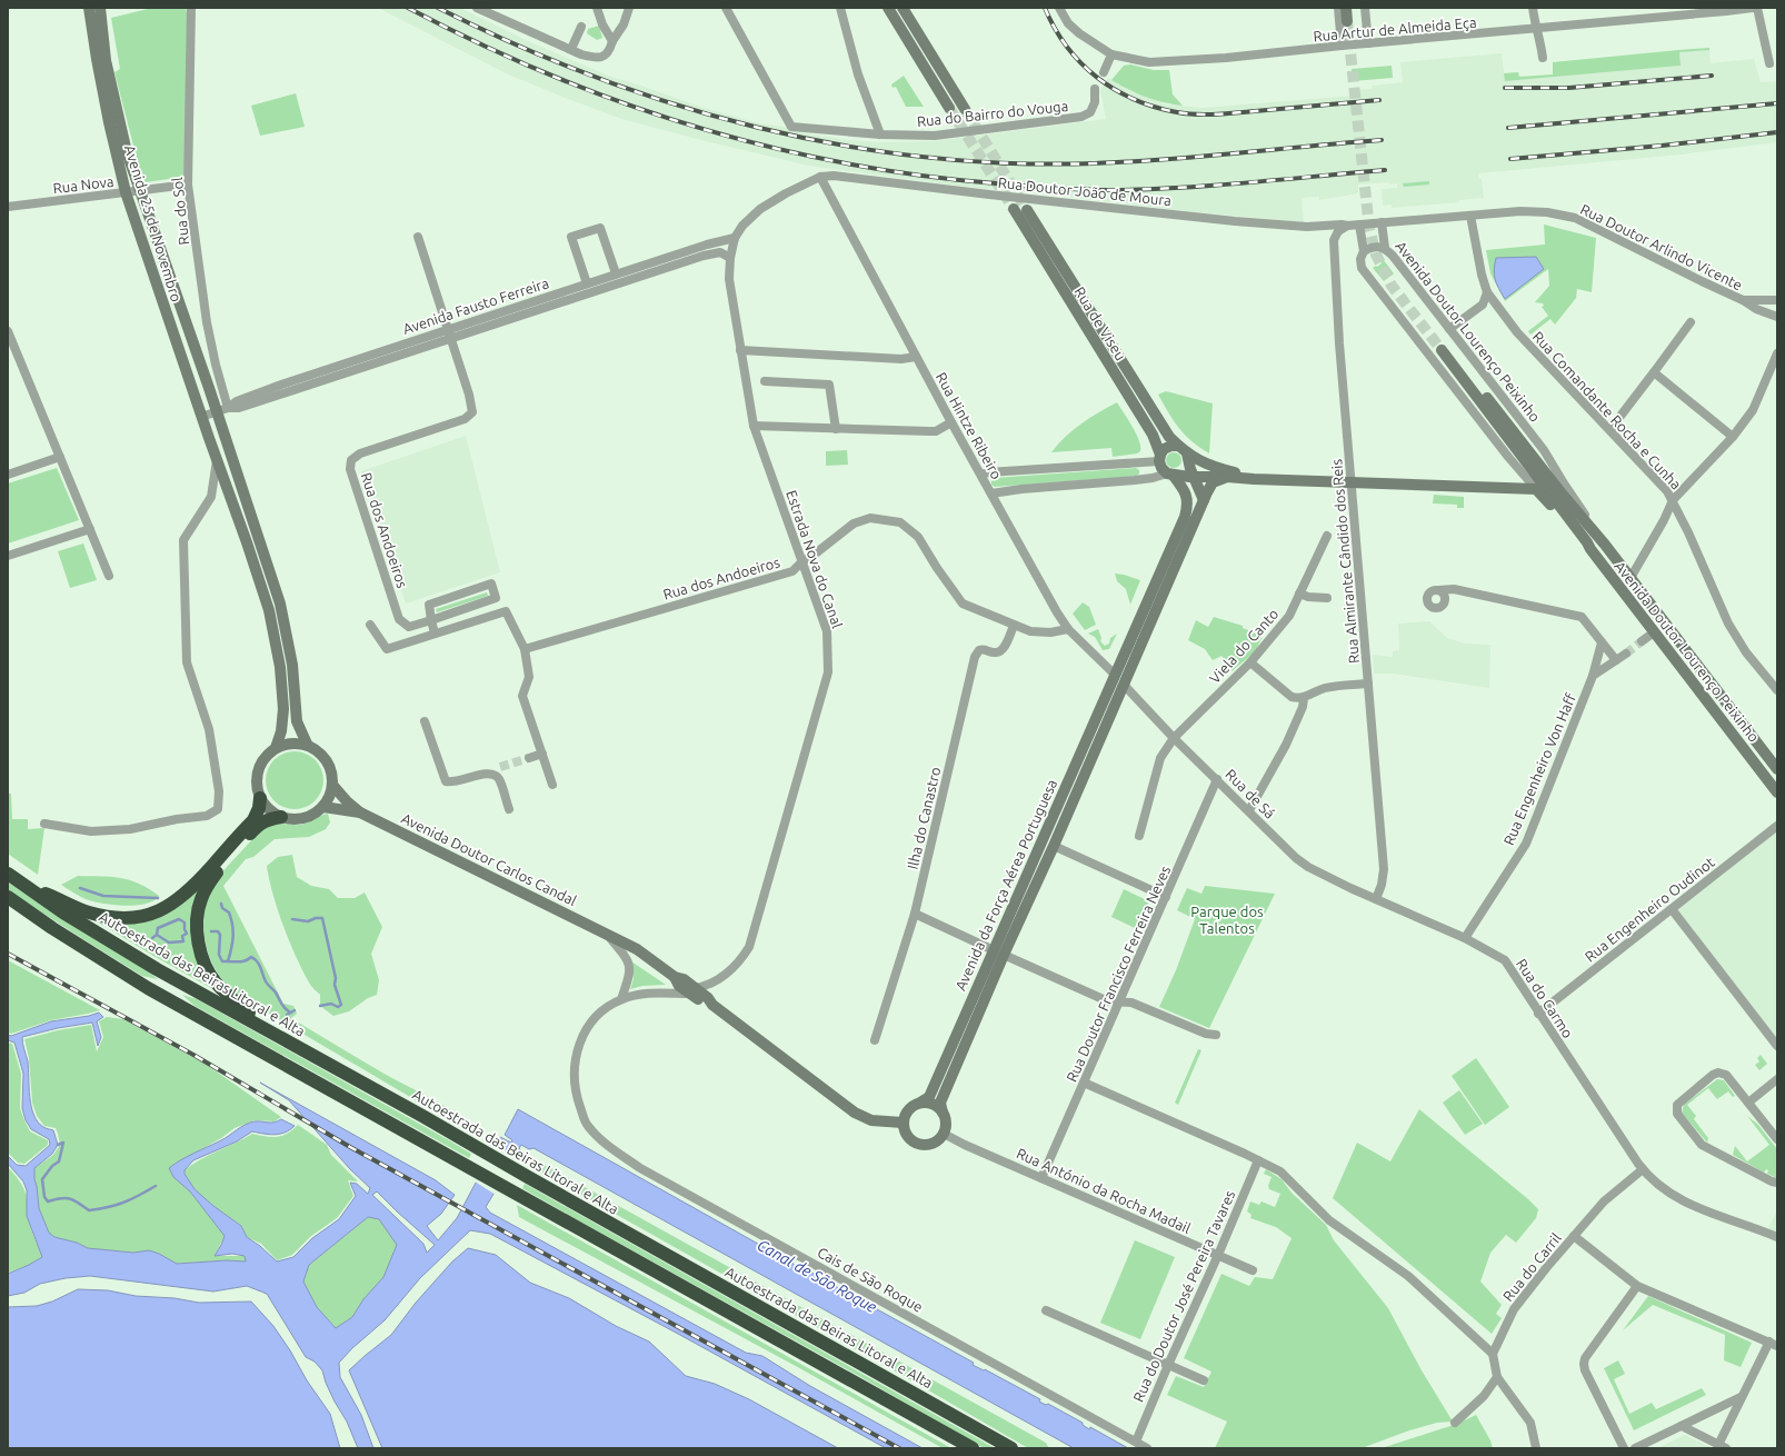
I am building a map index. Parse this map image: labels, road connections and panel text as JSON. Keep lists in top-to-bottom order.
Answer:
{
  "streets": {
    "highway": ["Autoestrada das Beiras Litoral e Alta"],
    "street": [
      "Rua Artur de Almeida Eça",
      "Rua do Bairro do Vouga",
      "Rua Nova",
      "Rua Doutor João de Moura",
      "Rua do Sol",
      "Avenida 25 de Novembro",
      "Rua Doutor Arlindo Vicente",
      "Avenida Fausto Ferreira",
      "Rua de Viseu",
      "Avenida Doutor Lourenço Peixinho",
      "Rua Comandante Rocha e Cunha",
      "Rua Hintze Ribeiro",
      "Rua dos Andoeiros",
      "Estrada Nova do Canal",
      "Rua Almirante Cândido dos Reis",
      "Viela do Canto",
      "Rua Engenheiro Von Haff",
      "Rua de Sá",
      "Ilha do Canastro",
      "Avenida Doutor Carlos Candal",
      "Avenida da Força Aérea Portuguesa",
      "Rua Engenheiro Oudinot",
      "Rua Doutor Francisco Ferreira Neves",
      "Rua do Carmo",
      "Rua António da Rocha Madail",
      "Rua do Carril",
      "Cais de São Roque",
      "Rua do Doutor José Pereira Tavares"
    ]
  },
  "crossings": [
    ["Rua Nova", "Rua do Sol"],
    ["Rua Nova", "Avenida 25 de Novembro"],
    ["Rua Doutor João de Moura", "Rua Doutor Arlindo Vicente"],
    ["Rua Doutor João de Moura", "Rua Hintze Ribeiro"],
    ["Rua Doutor João de Moura", "Estrada Nova do Canal"],
    ["Rua Doutor João de Moura", "Rua Almirante Cândido dos Reis"],
    ["Rua do Sol", "Avenida 25 de Novembro"],
    ["Rua do Sol", "Avenida Fausto Ferreira"],
    ["Avenida 25 de Novembro", "Avenida Fausto Ferreira"],
    ["Avenida 25 de Novembro", "Avenida Doutor Carlos Candal"],
    ["Rua Doutor Arlindo Vicente", "Rua Comandante Rocha e Cunha"],
    ["Avenida Fausto Ferreira", "Rua dos Andoeiros"],
    ["Avenida Fausto Ferreira", "Estrada Nova do Canal"],
    ["Rua de Viseu", "Avenida Doutor Lourenço Peixinho"],
    ["Rua de Viseu", "Rua Almirante Cândido dos Reis"],
    ["Rua Hintze Ribeiro", "Rua dos Andoeiros"],
    ["Rua Hintze Ribeiro", "Estrada Nova do Canal"],
    ["Rua Hintze Ribeiro", "Avenida da Força Aérea Portuguesa"],
    ["Rua dos Andoeiros", "Estrada Nova do Canal"],
    ["Rua dos Andoeiros", "Ilha do Canastro"],
    ["Estrada Nova do Canal", "Avenida Doutor Carlos Candal"],
    ["Rua Almirante Cândido dos Reis", "Rua de Sá"],
    ["Rua Almirante Cândido dos Reis", "Rua do Carmo"],
    ["Viela do Canto", "Rua de Sá"],
    ["Rua Engenheiro Von Haff", "Rua do Carmo"],
    ["Rua de Sá", "Avenida da Força Aérea Portuguesa"],
    ["Rua de Sá", "Rua Doutor Francisco Ferreira Neves"],
    ["Rua de Sá", "Rua do Carmo"],
    ["Avenida Doutor Carlos Candal", "Avenida da Força Aérea Portuguesa"],
    ["Avenida Doutor Carlos Candal", "Rua António da Rocha Madail"],
    ["Avenida Doutor Carlos Candal", "Cais de São Roque"],
    ["Avenida da Força Aérea Portuguesa", "Rua António da Rocha Madail"],
    ["Rua Engenheiro Oudinot", "Rua do Carmo"],
    ["Rua Doutor Francisco Ferreira Neves", "Rua António da Rocha Madail"],
    ["Rua do Carmo", "Rua do Carril"],
    ["Rua António da Rocha Madail", "Rua do Doutor José Pereira Tavares"],
    ["Cais de São Roque", "Rua do Doutor José Pereira Tavares"]
  ],
  "water": ["Canal de São Roque"],
  "parks": ["Parque dos Talentos"]
}
